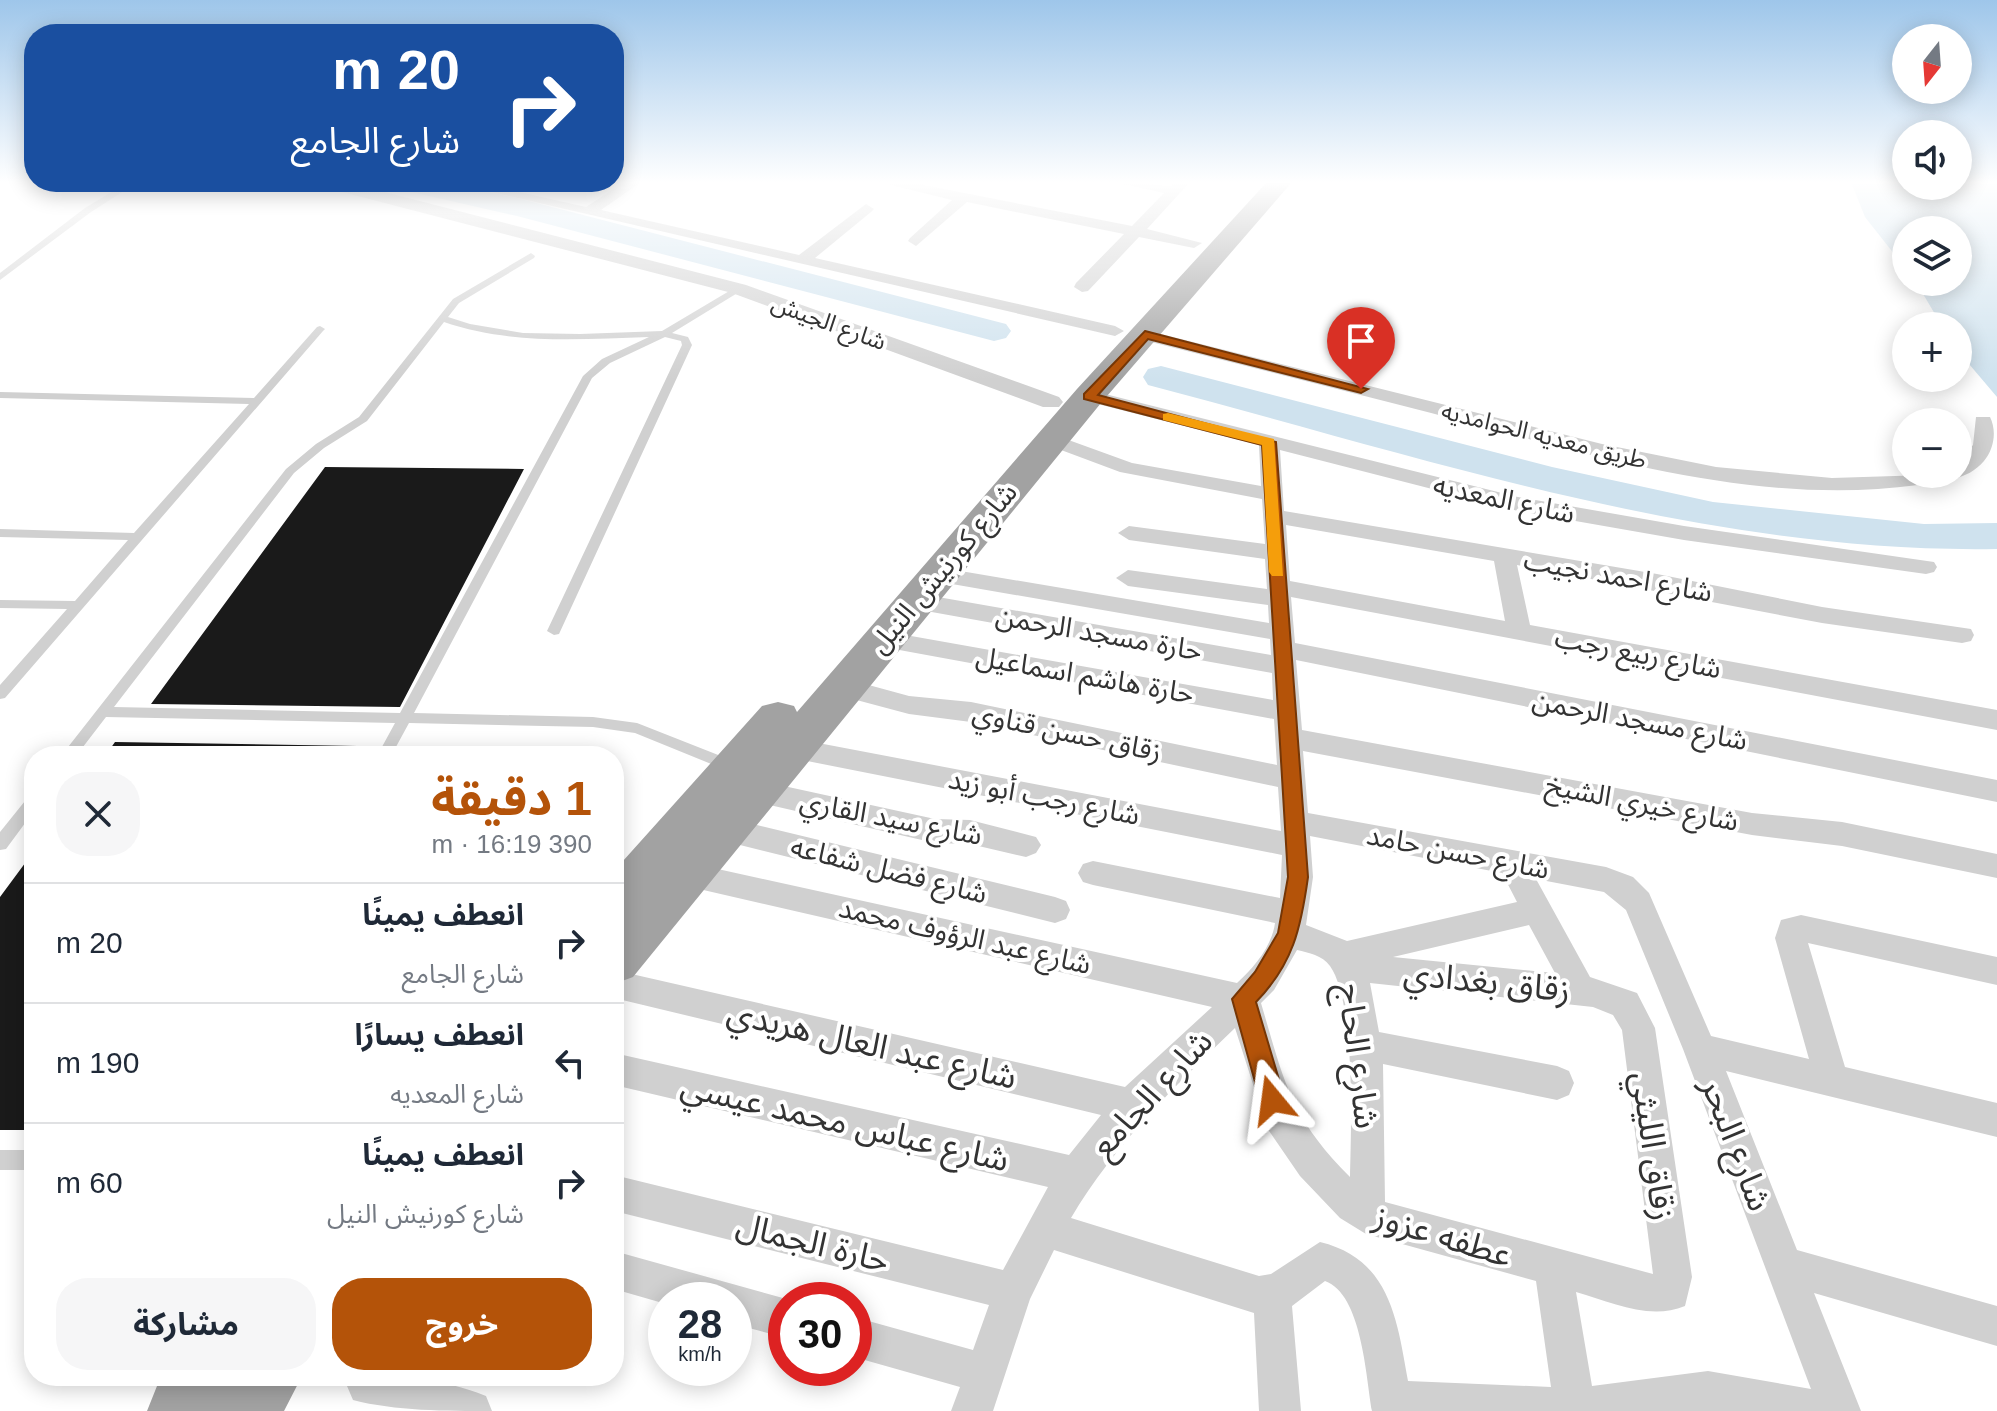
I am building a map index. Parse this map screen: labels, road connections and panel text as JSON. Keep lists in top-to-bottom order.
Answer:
{
  "streets": {
    "highway": ["شارع كورنيش النيل"],
    "street": [
      "شارع الجيش",
      "طريق معديه الحوامديه",
      "شارع المعديه",
      "شارع احمد نجيب",
      "حارة مسجد الرحمن",
      "شارع ربيع رجب",
      "حارة هاشم اسماعيل",
      "شارع مسجد الرحمن",
      "زقاق حسن قناوي",
      "شارع رجب أبو زيد",
      "شارع خيري الشيخ",
      "شارع سيد القاري",
      "شارع حسن حامد",
      "شارع فضل شفاعه",
      "شارع عبد الرؤوف محمد",
      "زقاق بغدادي",
      "شارع عبد العال هريدي",
      "شارع الحاج",
      "شارع الجامع",
      "شارع عباس محمد عيسي",
      "شارع البحر",
      "زقاق الليثي",
      "عطفه عزوز",
      "حارة الجمال"
    ]
  },
  "crossings": [
    ["شارع الجيش", "شارع كورنيش النيل"],
    ["طريق معديه الحوامديه", "شارع كورنيش النيل"],
    ["شارع المعديه", "شارع كورنيش النيل"],
    ["شارع المعديه", "شارع الجامع"],
    ["شارع كورنيش النيل", "شارع احمد نجيب"],
    ["شارع كورنيش النيل", "حارة مسجد الرحمن"],
    ["شارع كورنيش النيل", "حارة هاشم اسماعيل"],
    ["شارع كورنيش النيل", "زقاق حسن قناوي"],
    ["شارع كورنيش النيل", "شارع رجب أبو زيد"],
    ["شارع كورنيش النيل", "شارع سيد القاري"],
    ["شارع كورنيش النيل", "شارع فضل شفاعه"],
    ["شارع كورنيش النيل", "شارع عبد الرؤوف محمد"],
    ["شارع احمد نجيب", "شارع الجامع"],
    ["حارة مسجد الرحمن", "شارع مسجد الرحمن"],
    ["حارة مسجد الرحمن", "شارع الجامع"],
    ["شارع ربيع رجب", "شارع الجامع"],
    ["حارة هاشم اسماعيل", "شارع خيري الشيخ"],
    ["حارة هاشم اسماعيل", "شارع الجامع"],
    ["شارع مسجد الرحمن", "شارع الجامع"],
    ["زقاق حسن قناوي", "شارع الجامع"],
    ["شارع رجب أبو زيد", "شارع حسن حامد"],
    ["شارع رجب أبو زيد", "شارع الجامع"],
    ["شارع خيري الشيخ", "شارع الجامع"],
    ["شارع حسن حامد", "شارع الجامع"],
    ["شارع حسن حامد", "شارع البحر"],
    ["شارع عبد الرؤوف محمد", "شارع الجامع"],
    ["شارع عبد الرؤوف محمد", "عطفه عزوز"],
    ["زقاق بغدادي", "شارع الحاج"],
    ["زقاق بغدادي", "زقاق الليثي"],
    ["شارع عبد العال هريدي", "شارع الجامع"],
    ["شارع الحاج", "شارع الجامع"],
    ["شارع الحاج", "عطفه عزوز"],
    ["شارع الجامع", "شارع عباس محمد عيسي"],
    ["شارع الجامع", "عطفه عزوز"],
    ["شارع الجامع", "حارة الجمال"],
    ["زقاق الليثي", "عطفه عزوز"]
  ],
  "north": "bottom",
  "page": {
    "map_buttons": ["+", "−"],
    "turn": ["20 m", "شارع الجامع"],
    "heading": ["1 دقيقة", "390 m · 16:19"],
    "list": [
      {
        "name": "انعطف يمينًا",
        "note": "شارع الجامع",
        "value": "20 m"
      },
      {
        "name": "انعطف يسارًا",
        "note": "شارع المعديه",
        "value": "190 m"
      },
      {
        "name": "انعطف يمينًا",
        "note": "شارع كورنيش النيل",
        "value": "60 m"
      }
    ],
    "buttons": ["خروج", "مشاركة"],
    "speed": "28 km/h",
    "limit": "30"
  }
}
